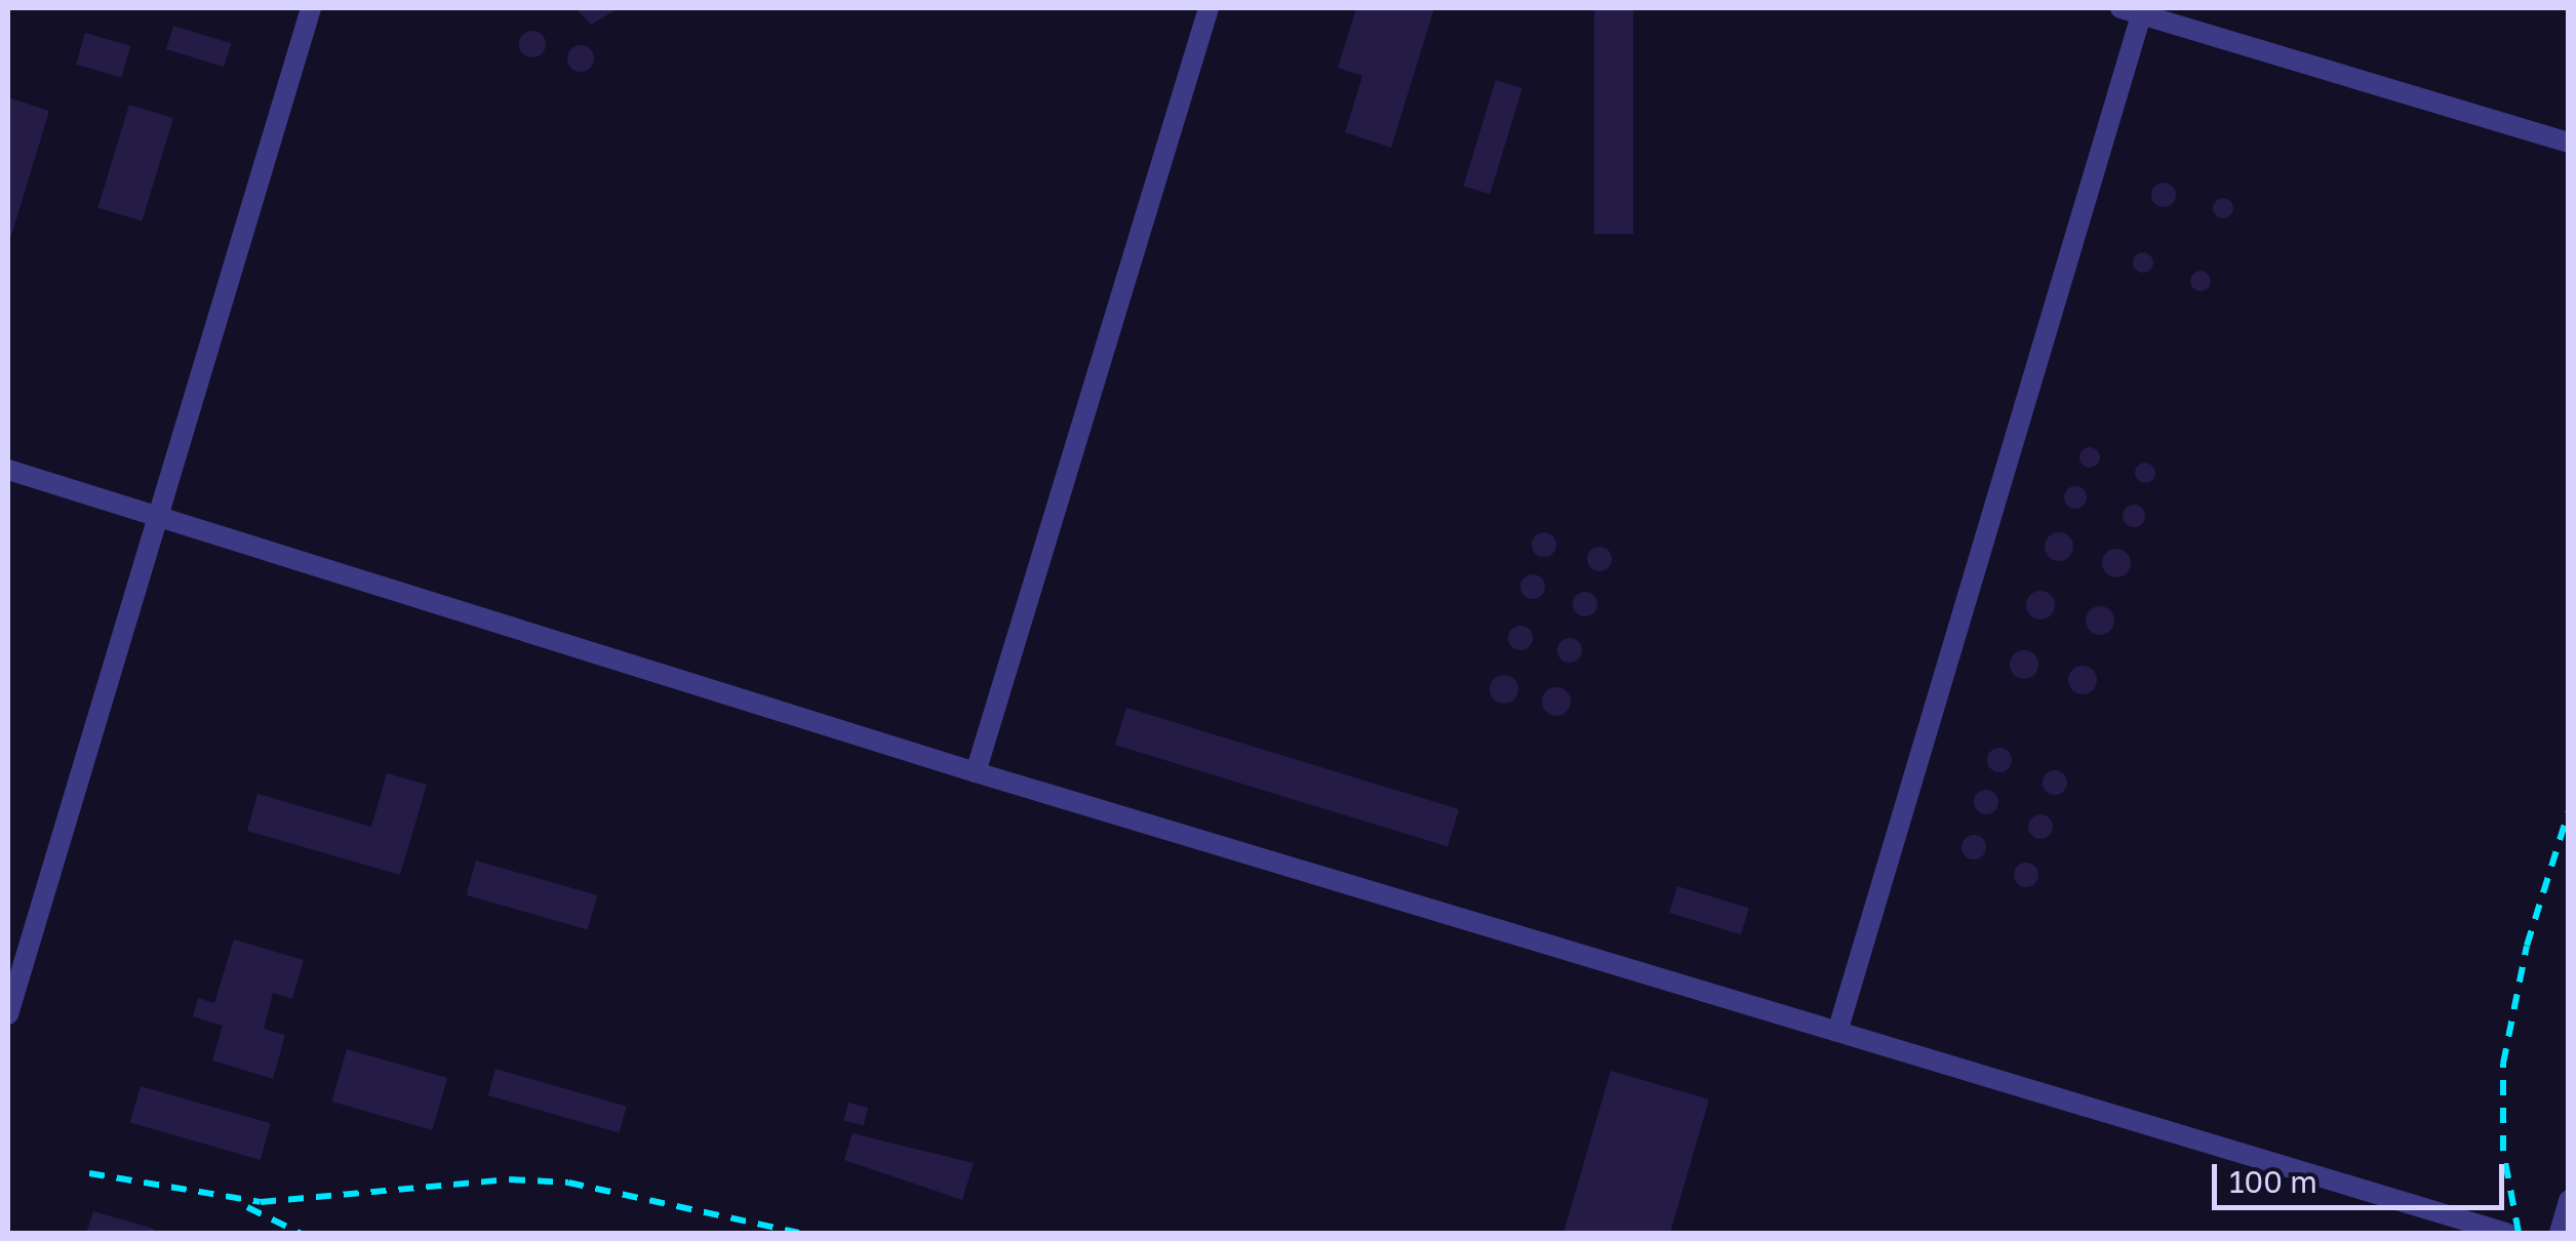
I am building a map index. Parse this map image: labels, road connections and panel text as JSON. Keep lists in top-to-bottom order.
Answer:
{
  "scale_bar": "100 m"
}
